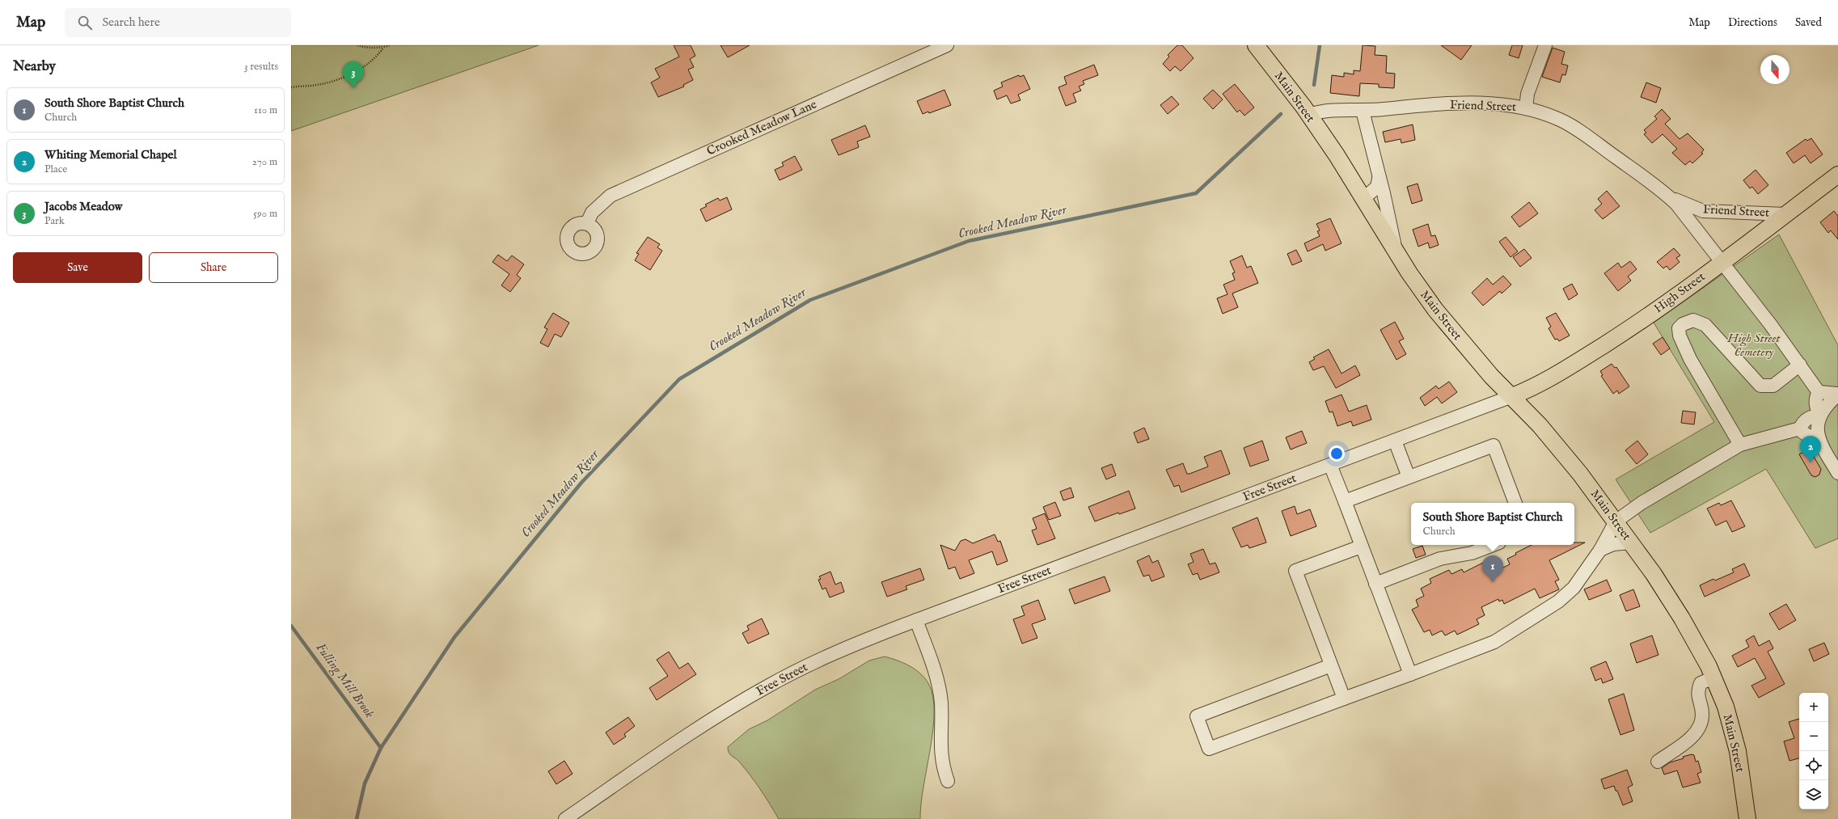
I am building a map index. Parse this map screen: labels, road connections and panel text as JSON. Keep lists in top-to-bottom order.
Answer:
{
  "streets": {
    "main road": ["Main Street", "High Street"],
    "street": ["Friend Street", "Crooked Meadow Lane", "Free Street"]
  },
  "crossings": [
    ["Main Street", "Friend Street"],
    ["Main Street", "High Street"],
    ["Main Street", "Free Street"],
    ["Friend Street", "High Street"],
    ["High Street", "Free Street"]
  ],
  "water": ["Crooked Meadow River", "Fulling Mill Brook"],
  "parks": ["High Street Cemetery"],
  "north": "bottom",
  "page": {
    "header": "Map",
    "search": "Search here",
    "nav": ["Map", "Directions", "Saved"],
    "heading": ["Nearby", "3 results"],
    "pins": ["3", "2", "1"],
    "list": [
      {
        "mark": "1",
        "name": "South Shore Baptist Church",
        "note": "Church",
        "value": "110 m"
      },
      {
        "mark": "2",
        "name": "Whiting Memorial Chapel",
        "note": "Place",
        "value": "270 m"
      },
      {
        "mark": "3",
        "name": "Jacobs Meadow",
        "note": "Park",
        "value": "590 m"
      }
    ],
    "buttons": ["Save", "Share"],
    "popup": ["South Shore Baptist Church", "Church"],
    "map_buttons": ["+", "−"]
  }
}
